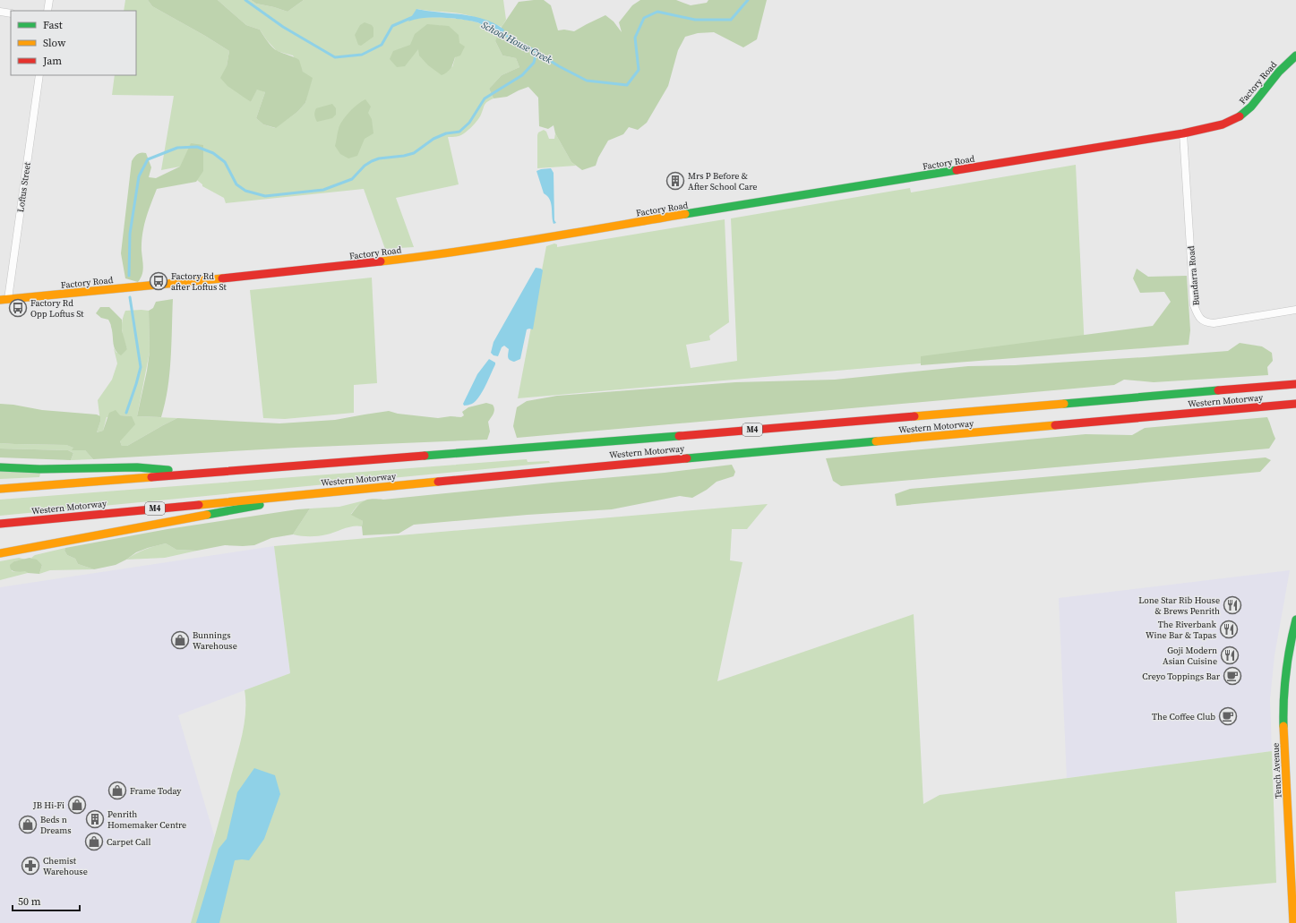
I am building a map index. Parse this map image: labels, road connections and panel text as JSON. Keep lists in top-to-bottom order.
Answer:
{
  "streets": {
    "main road": [
      "Factory Road",
      "Western Motorway",
      "M4",
      "Tench Avenue"
    ],
    "street": ["Loftus Street", "Bundarra Road"]
  },
  "crossings": [
    ["Factory Road", "Loftus Street"],
    ["Factory Road", "Bundarra Road"],
    ["Western Motorway", "M4"]
  ],
  "water": ["School House Creek"],
  "places": {
    "building": ["Mrs P Before & After School Care", "Penrith Homemaker Centre"],
    "bus stop": ["Factory Rd after Loftus St", "Factory Rd Opp Loftus St"],
    "restaurant": ["Lone Star Rib House & Brews Penrith", "The Riverbank Wine Bar & Tapas", "Goji Modern Asian Cuisine"],
    "shop": [
      "Bunnings Warehouse",
      "Frame Today",
      "JB Hi-Fi",
      "Beds n Dreams",
      "Carpet Call"
    ],
    "cafe": ["Creyo Toppings Bar", "The Coffee Club"],
    "pharmacy": ["Chemist Warehouse"]
  },
  "legend": ["Fast", "Slow", "Jam"],
  "scale_bar": "50 m"
}
